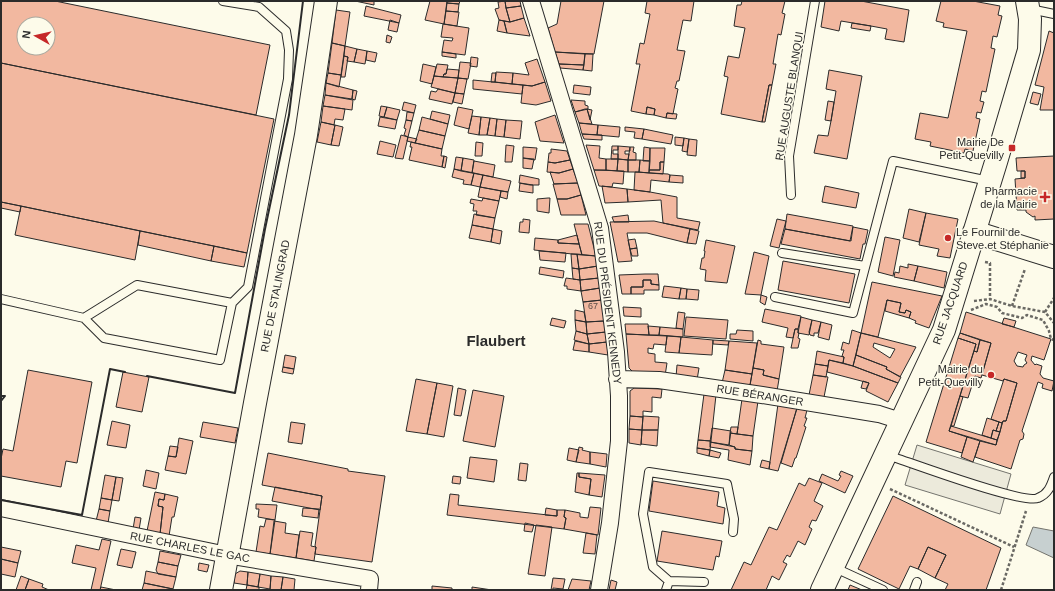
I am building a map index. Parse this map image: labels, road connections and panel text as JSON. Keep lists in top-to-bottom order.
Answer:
{
  "streets": {
    "street": [
      "RUE DE STALINGRAD",
      "RUE DU PRÉSIDENT KENNEDY",
      "RUE JACQUARD",
      "RUE BÉRANGER",
      "RUE CHARLES LE GAC"
    ],
    "lane": ["RUE AUGUSTE BLANQUI"]
  },
  "crossings": [
    ["RUE DE STALINGRAD", "RUE CHARLES LE GAC"],
    ["RUE DU PRÉSIDENT KENNEDY", "RUE BÉRANGER"],
    ["RUE JACQUARD", "RUE BÉRANGER"]
  ],
  "districts": ["Flaubert"],
  "places": {
    "transit": ["Mairie De Petit-Quevilly"],
    "health": ["Pharmacie de la Mairie"],
    "other": ["Le Fournil de Steve et Stéphanie", "Mairie du Petit-Quevilly"]
  },
  "house_numbers": ["67"],
  "north": "left"
}
